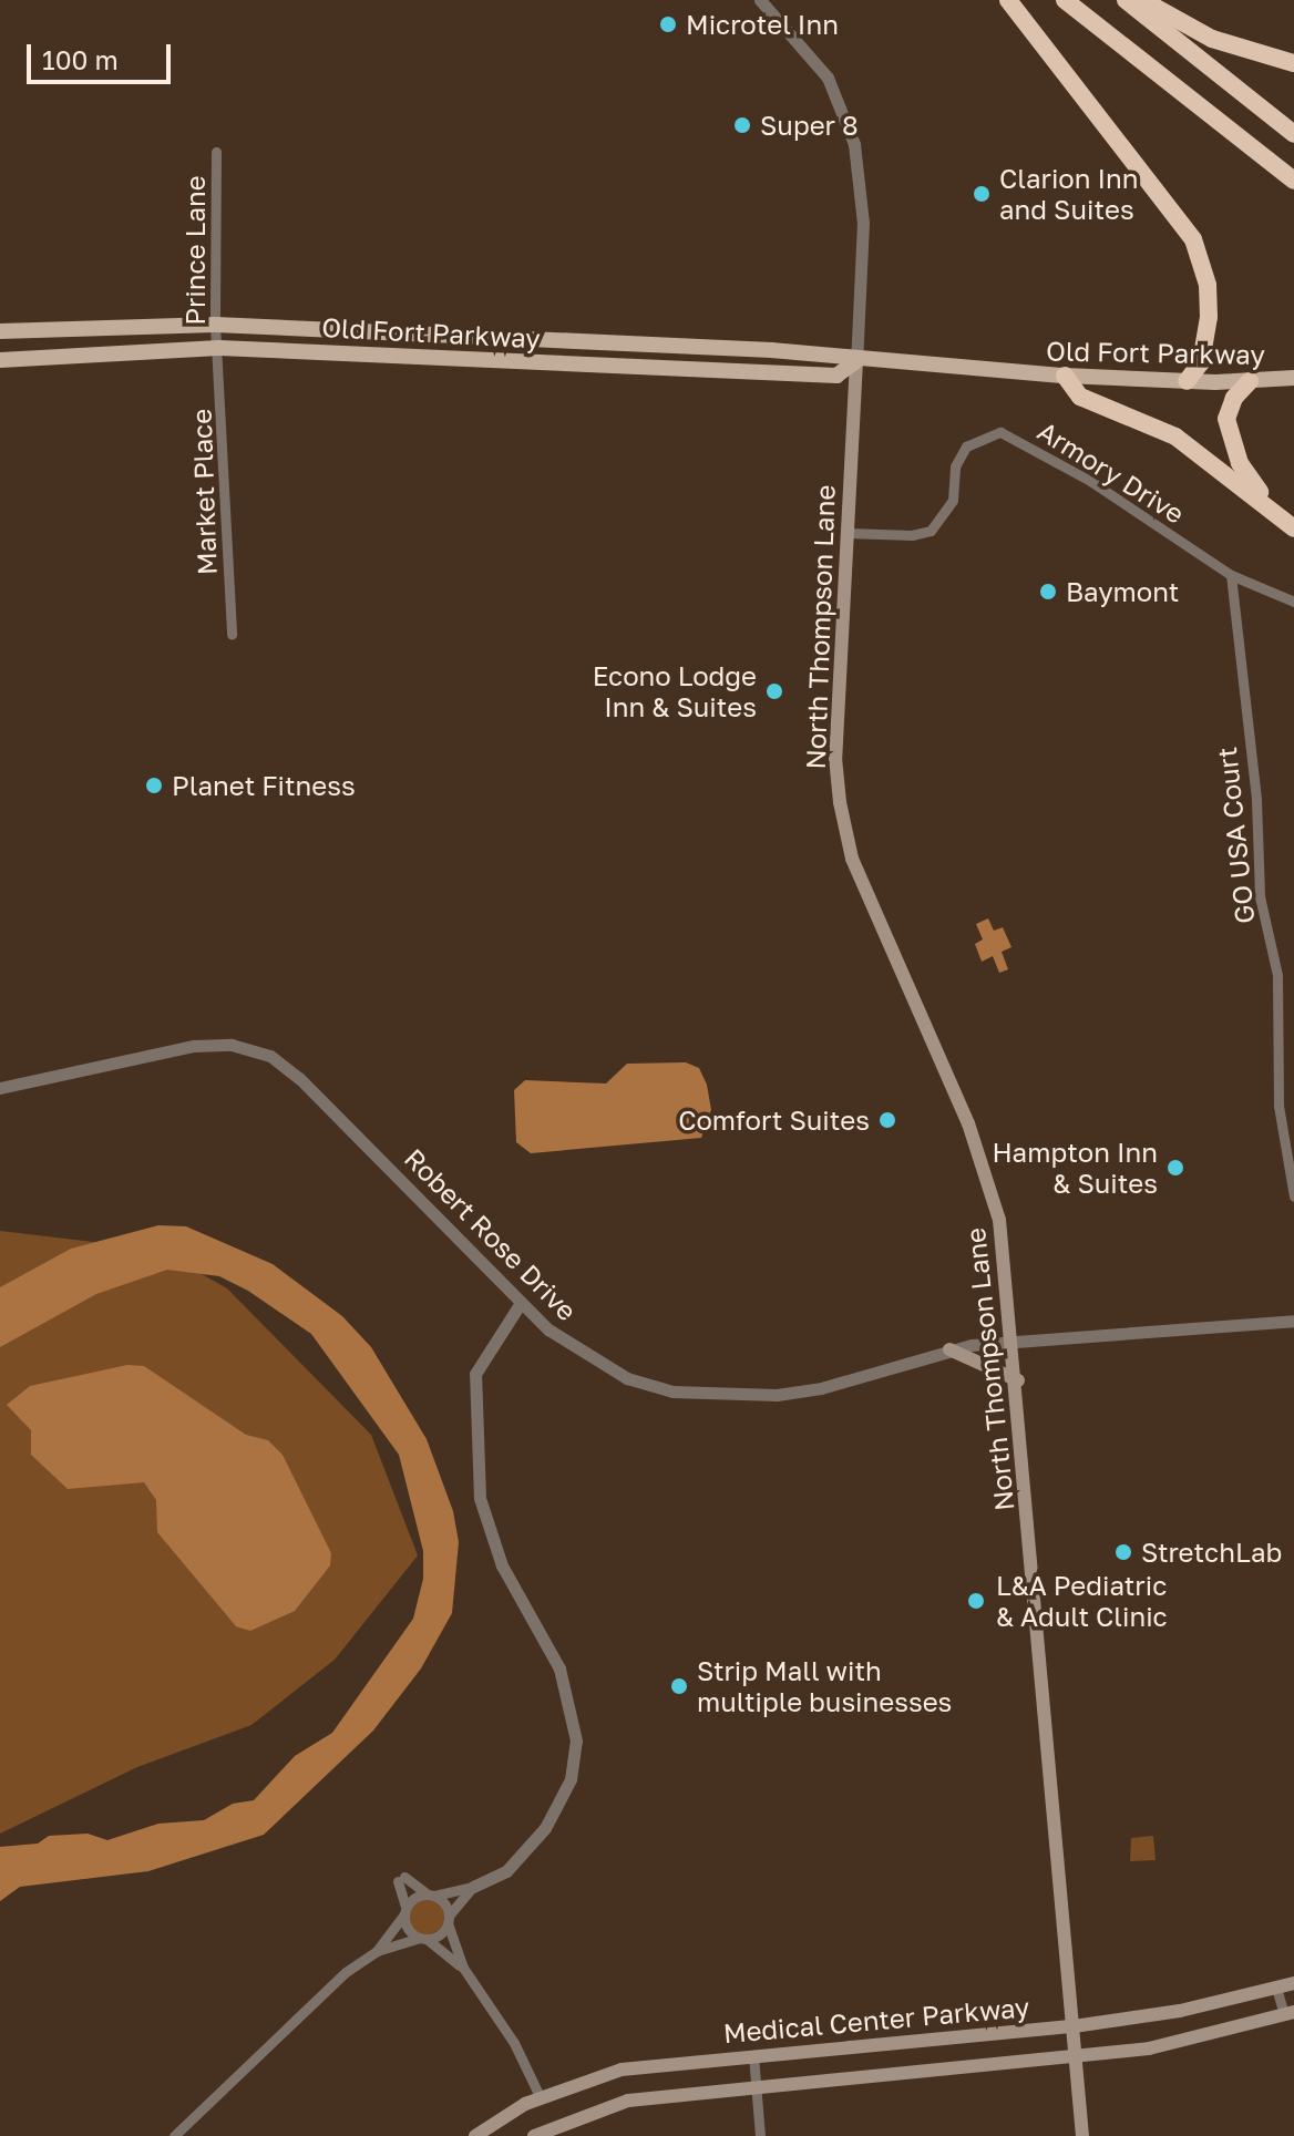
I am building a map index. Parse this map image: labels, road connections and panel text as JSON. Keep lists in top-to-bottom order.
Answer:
{
  "streets": {
    "main road": ["Old Fort Parkway", "North Thompson Lane", "Medical Center Parkway"],
    "street": [
      "Prince Lane",
      "Armory Drive",
      "Market Place",
      "GO USA Court",
      "Robert Rose Drive"
    ]
  },
  "crossings": [
    ["Prince Lane", "Old Fort Parkway"],
    ["Prince Lane", "Market Place"],
    ["Old Fort Parkway", "Market Place"],
    ["Old Fort Parkway", "North Thompson Lane"],
    ["Armory Drive", "North Thompson Lane"],
    ["Armory Drive", "GO USA Court"],
    ["North Thompson Lane", "Robert Rose Drive"],
    ["North Thompson Lane", "Medical Center Parkway"]
  ],
  "places": [
    "Microtel Inn",
    "Super 8",
    "Clarion Inn and Suites",
    "Baymont",
    "Econo Lodge Inn & Suites",
    "Planet Fitness",
    "Comfort Suites",
    "Hampton Inn & Suites",
    "StretchLab",
    "L&A Pediatric & Adult Clinic",
    "Strip Mall with multiple businesses"
  ],
  "scale_bar": "100 m"
}
